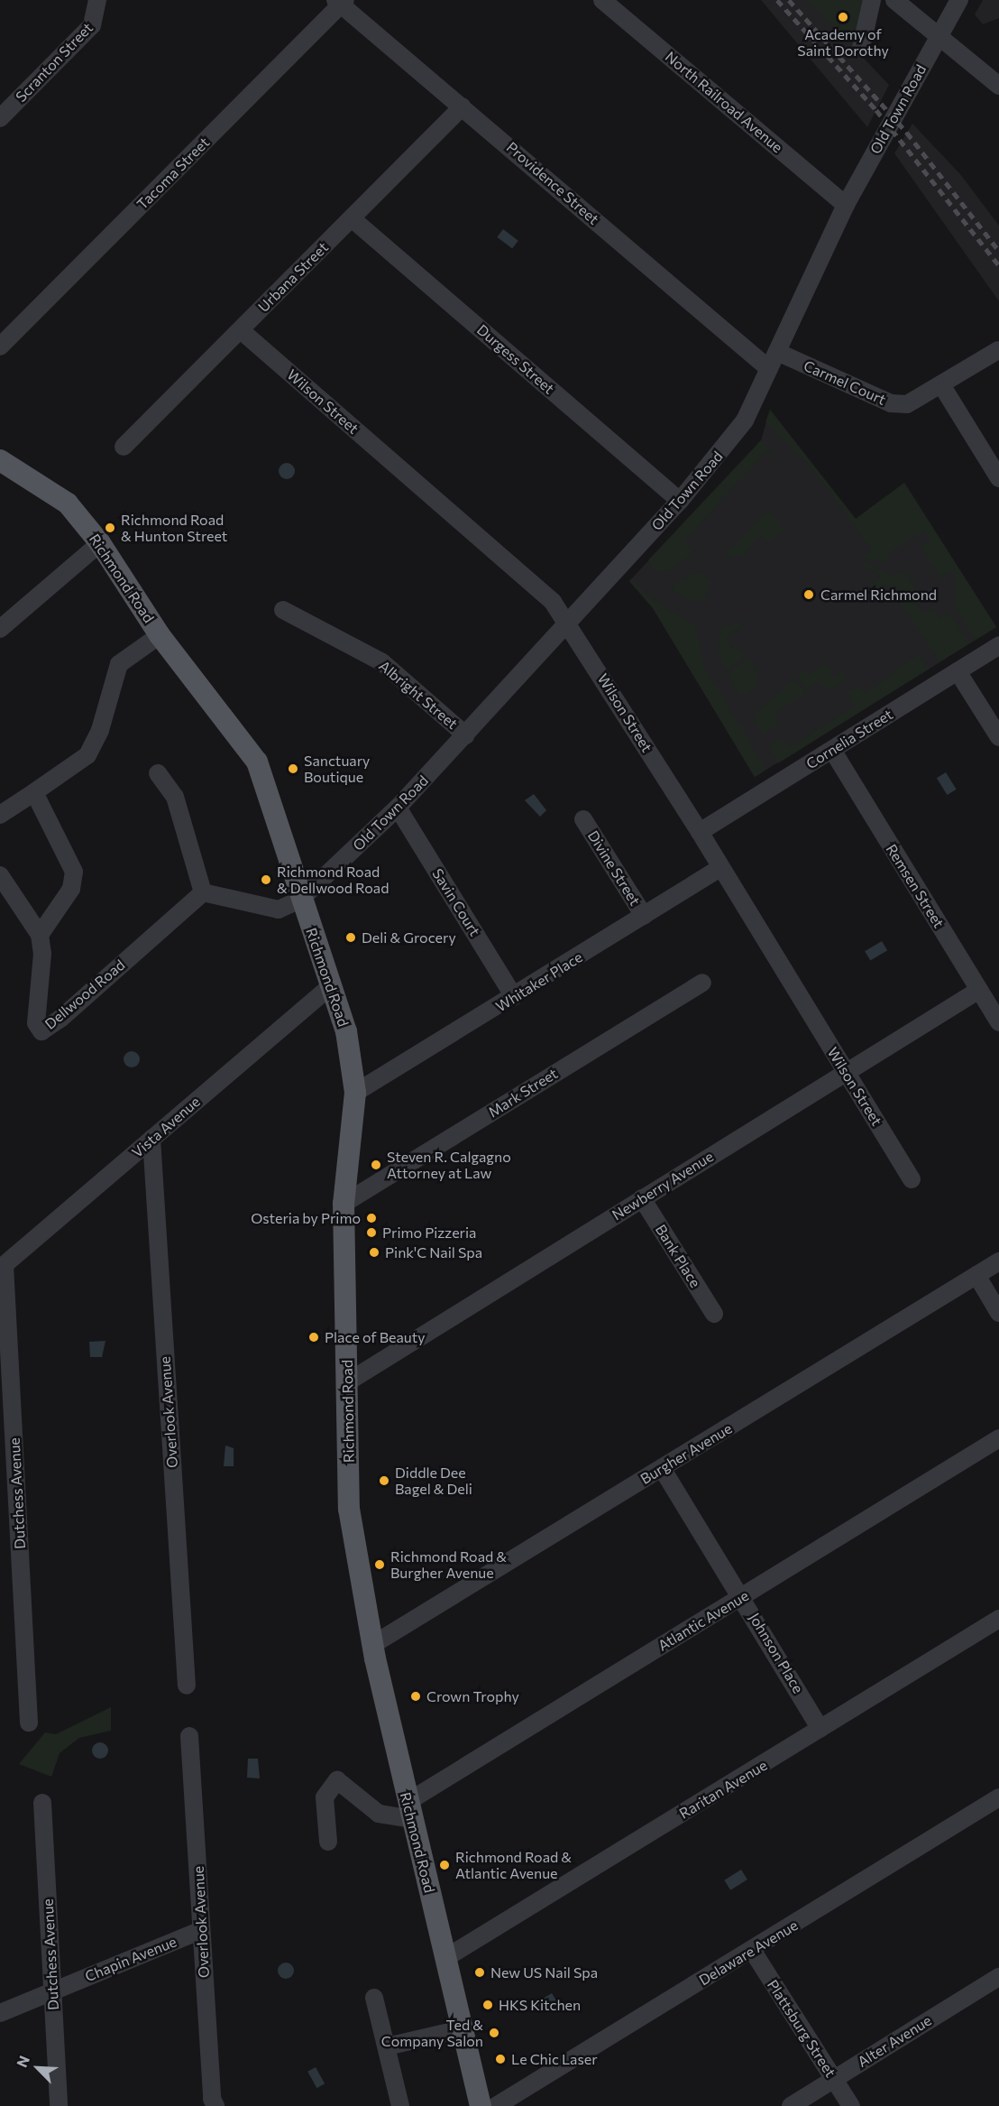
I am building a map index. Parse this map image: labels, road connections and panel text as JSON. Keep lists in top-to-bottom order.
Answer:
{
  "streets": {
    "main road": ["Richmond Road"],
    "street": [
      "Scranton Street",
      "North Railroad Avenue",
      "Old Town Road",
      "Tacoma Street",
      "Providence Street",
      "Urbana Street",
      "Durgess Street",
      "Carmel Court",
      "Wilson Street",
      "Albright Street",
      "Cornelia Street",
      "Divine Street",
      "Remsen Street",
      "Savin Court",
      "Whitaker Place",
      "Dellwood Road",
      "Mark Street",
      "Vista Avenue",
      "Newberry Avenue",
      "Bank Place",
      "Overlook Avenue",
      "Burgher Avenue",
      "Dutchess Avenue",
      "Atlantic Avenue",
      "Johnson Place",
      "Raritan Avenue",
      "Delaware Avenue",
      "Chapin Avenue",
      "Plattsburg Street",
      "Alter Avenue"
    ]
  },
  "crossings": [
    ["North Railroad Avenue", "Old Town Road"],
    ["Old Town Road", "Providence Street"],
    ["Old Town Road", "Durgess Street"],
    ["Old Town Road", "Carmel Court"],
    ["Old Town Road", "Wilson Street"],
    ["Old Town Road", "Richmond Road"],
    ["Old Town Road", "Albright Street"],
    ["Old Town Road", "Savin Court"],
    ["Tacoma Street", "Providence Street"],
    ["Providence Street", "Urbana Street"],
    ["Urbana Street", "Durgess Street"],
    ["Urbana Street", "Wilson Street"],
    ["Wilson Street", "Cornelia Street"],
    ["Wilson Street", "Whitaker Place"],
    ["Wilson Street", "Newberry Avenue"],
    ["Richmond Road", "Whitaker Place"],
    ["Richmond Road", "Mark Street"],
    ["Richmond Road", "Vista Avenue"],
    ["Richmond Road", "Newberry Avenue"],
    ["Richmond Road", "Burgher Avenue"],
    ["Richmond Road", "Atlantic Avenue"],
    ["Richmond Road", "Raritan Avenue"],
    ["Cornelia Street", "Remsen Street"],
    ["Divine Street", "Whitaker Place"],
    ["Remsen Street", "Newberry Avenue"],
    ["Savin Court", "Whitaker Place"],
    ["Vista Avenue", "Overlook Avenue"],
    ["Vista Avenue", "Dutchess Avenue"],
    ["Newberry Avenue", "Bank Place"],
    ["Overlook Avenue", "Chapin Avenue"],
    ["Burgher Avenue", "Johnson Place"],
    ["Dutchess Avenue", "Chapin Avenue"],
    ["Atlantic Avenue", "Johnson Place"],
    ["Johnson Place", "Raritan Avenue"],
    ["Delaware Avenue", "Plattsburg Street"],
    ["Plattsburg Street", "Alter Avenue"]
  ],
  "places": [
    "Academy of Saint Dorothy",
    "Richmond Road & Hunton Street",
    "Carmel Richmond",
    "Sanctuary Boutique",
    "Richmond Road & Dellwood Road",
    "Deli & Grocery",
    "Steven R. Calgagno Attorney at Law",
    "Osteria by Primo",
    "Primo Pizzeria",
    "Pink'C Nail Spa",
    "Place of Beauty",
    "Diddle Dee Bagel & Deli",
    "Richmond Road & Burgher Avenue",
    "Crown Trophy",
    "Richmond Road & Atlantic Avenue",
    "New US Nail Spa",
    "HKS Kitchen",
    "Ted & Company Salon",
    "Le Chic Laser"
  ],
  "north": "top left"
}
